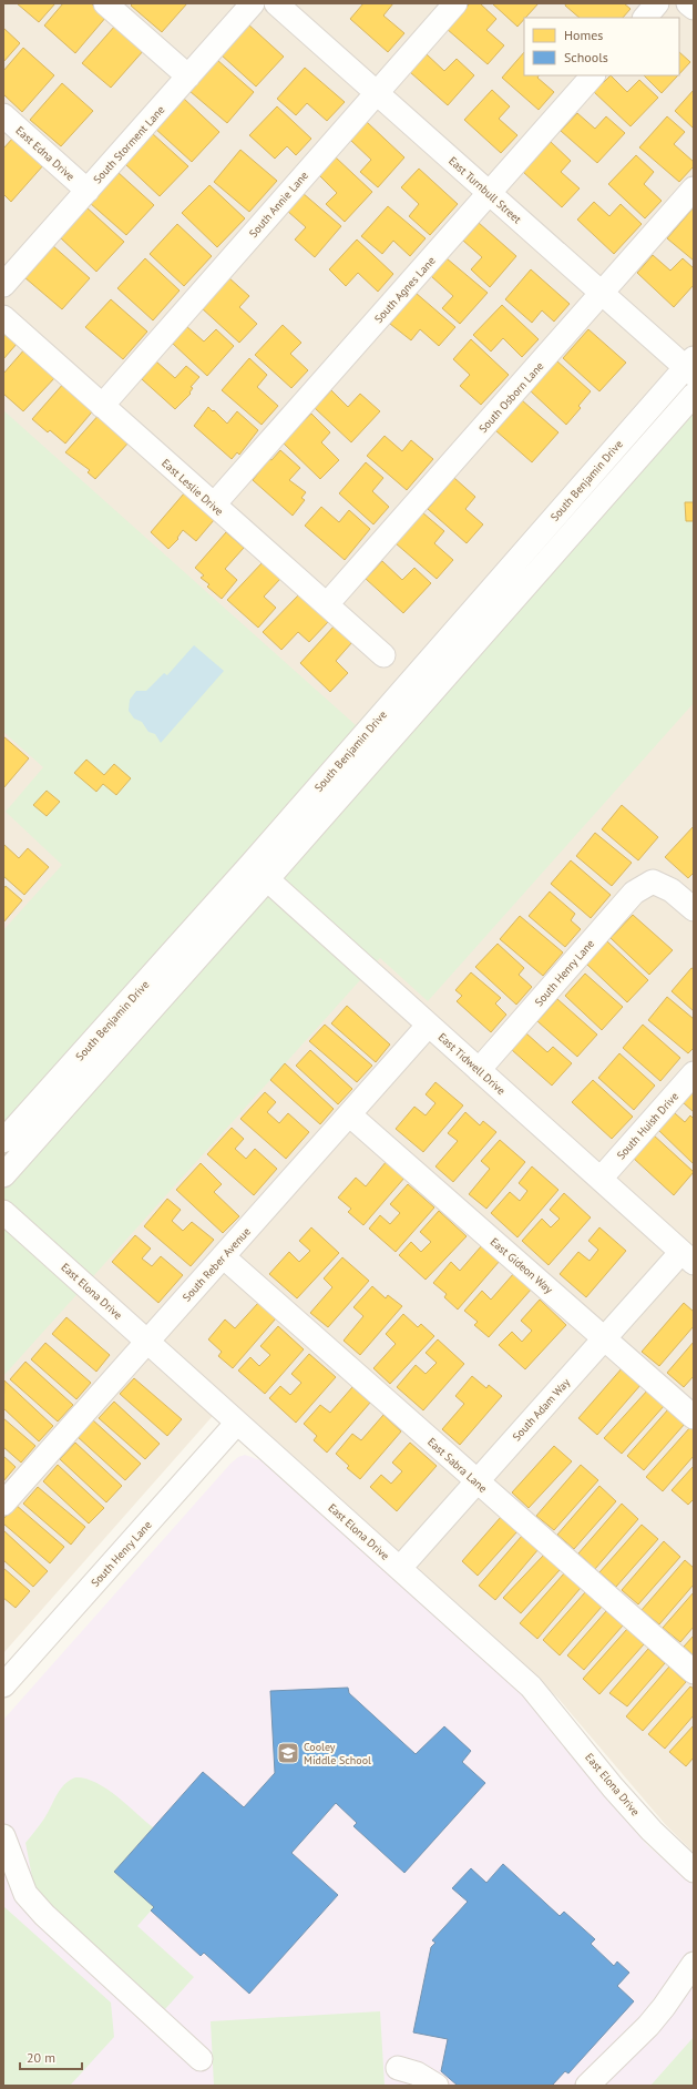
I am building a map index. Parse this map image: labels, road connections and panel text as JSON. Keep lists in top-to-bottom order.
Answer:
{
  "streets": {
    "street": [
      "South Storment Lane",
      "East Edna Drive",
      "East Turnbull Street",
      "South Annie Lane",
      "South Agnes Lane",
      "South Osborn Lane",
      "South Benjamin Drive",
      "East Leslie Drive",
      "South Henry Lane",
      "East Tidwell Drive",
      "South Huish Drive",
      "South Reber Avenue",
      "East Gideon Way",
      "East Elona Drive",
      "South Adam Way",
      "East Sabra Lane"
    ]
  },
  "crossings": [
    ["South Storment Lane", "East Edna Drive"],
    ["East Turnbull Street", "South Annie Lane"],
    ["East Turnbull Street", "South Agnes Lane"],
    ["East Turnbull Street", "South Osborn Lane"],
    ["East Turnbull Street", "South Benjamin Drive"],
    ["South Annie Lane", "East Leslie Drive"],
    ["South Agnes Lane", "East Leslie Drive"],
    ["South Osborn Lane", "East Leslie Drive"],
    ["South Benjamin Drive", "East Tidwell Drive"],
    ["South Henry Lane", "East Tidwell Drive"],
    ["South Henry Lane", "East Elona Drive"],
    ["East Tidwell Drive", "South Huish Drive"],
    ["East Tidwell Drive", "South Reber Avenue"],
    ["East Tidwell Drive", "South Adam Way"],
    ["South Reber Avenue", "East Gideon Way"],
    ["South Reber Avenue", "East Elona Drive"],
    ["South Reber Avenue", "East Sabra Lane"],
    ["East Gideon Way", "South Adam Way"],
    ["East Elona Drive", "South Adam Way"],
    ["South Adam Way", "East Sabra Lane"]
  ],
  "places": {
    "school or university": ["Cooley Middle School"]
  },
  "legend": ["Homes", "Schools"],
  "scale_bar": "20 m"
}
